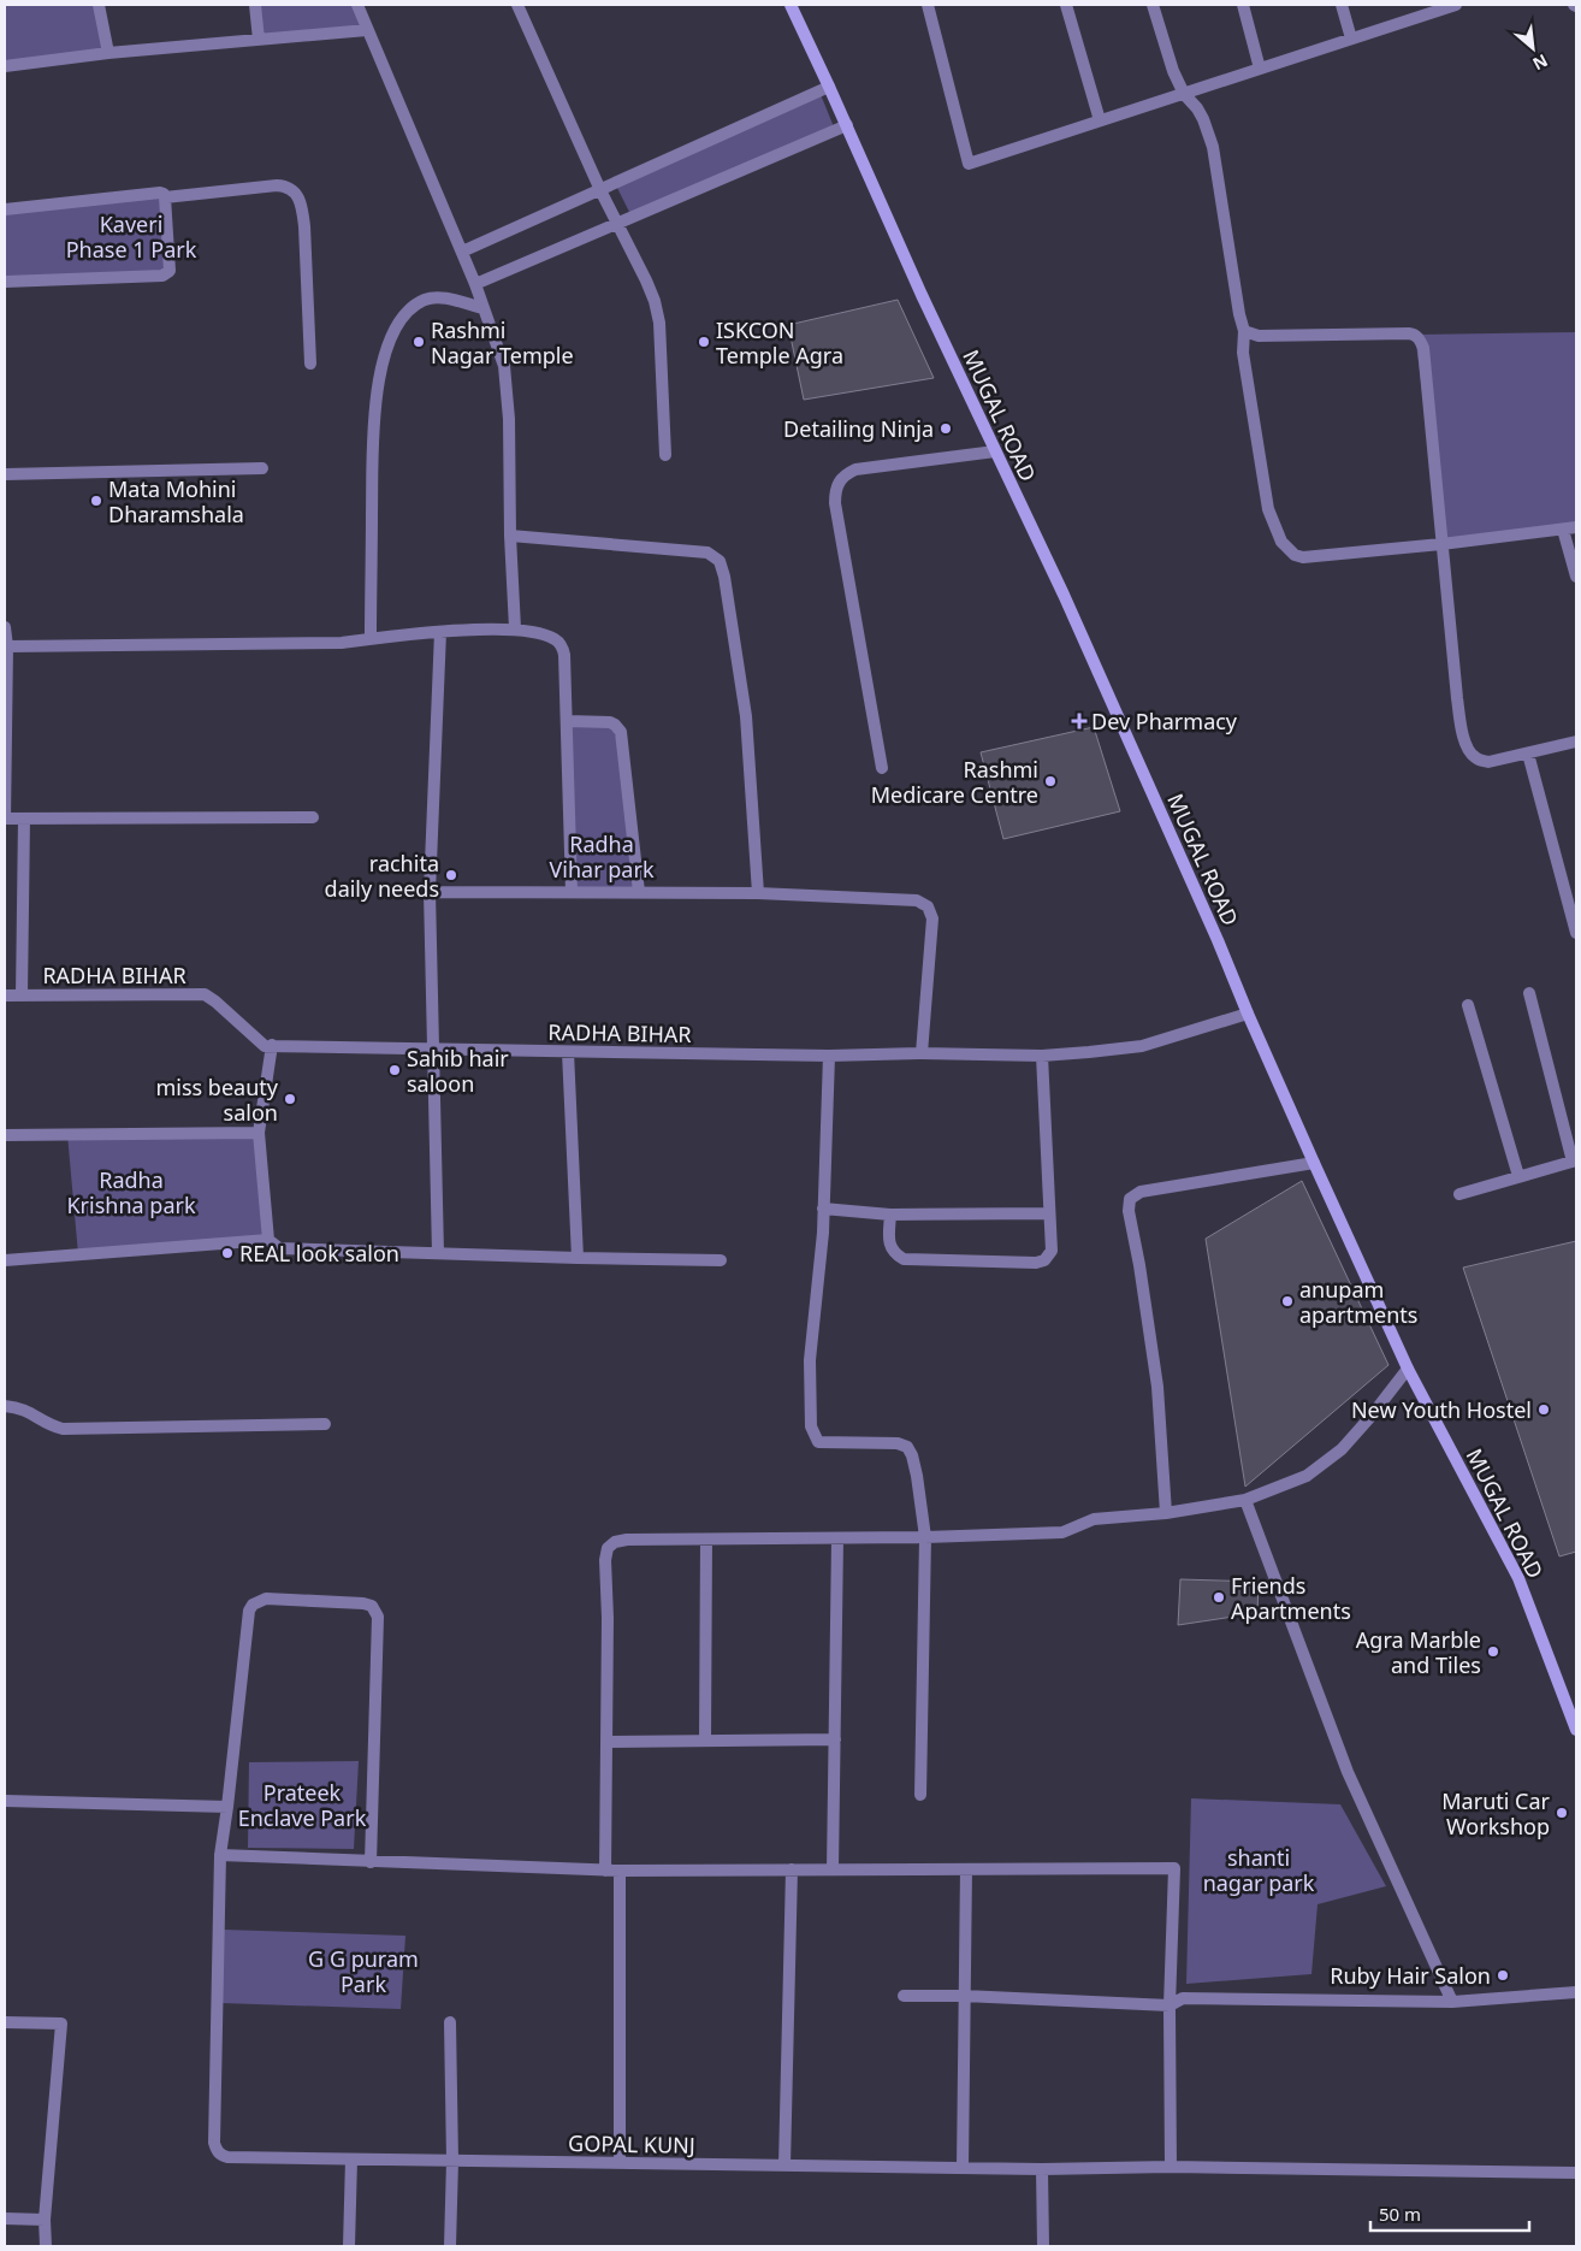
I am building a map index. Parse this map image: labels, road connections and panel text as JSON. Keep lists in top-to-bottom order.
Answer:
{
  "streets": {
    "street": ["MUGAL ROAD", "RADHA BIHAR", "GOPAL KUNJ"]
  },
  "crossings": [
    ["MUGAL ROAD", "RADHA BIHAR"]
  ],
  "parks": [
    "Kaveri Phase 1 Park",
    "Radha Vihar park",
    "Radha Krishna park",
    "Prateek Enclave Park",
    "shanti nagar park",
    "G G puram Park"
  ],
  "places": {
    "other": [
      "Rashmi Nagar Temple",
      "ISKCON Temple Agra",
      "Detailing Ninja",
      "Mata Mohini Dharamshala",
      "Rashmi Medicare Centre",
      "rachita daily needs",
      "Sahib hair saloon",
      "miss beauty salon",
      "REAL look salon",
      "anupam apartments",
      "New Youth Hostel",
      "Friends Apartments",
      "Agra Marble and Tiles",
      "Maruti Car Workshop",
      "Ruby Hair Salon"
    ],
    "health": ["Dev Pharmacy"]
  },
  "scale_bar": "50 m",
  "north": "bottom right"
}
